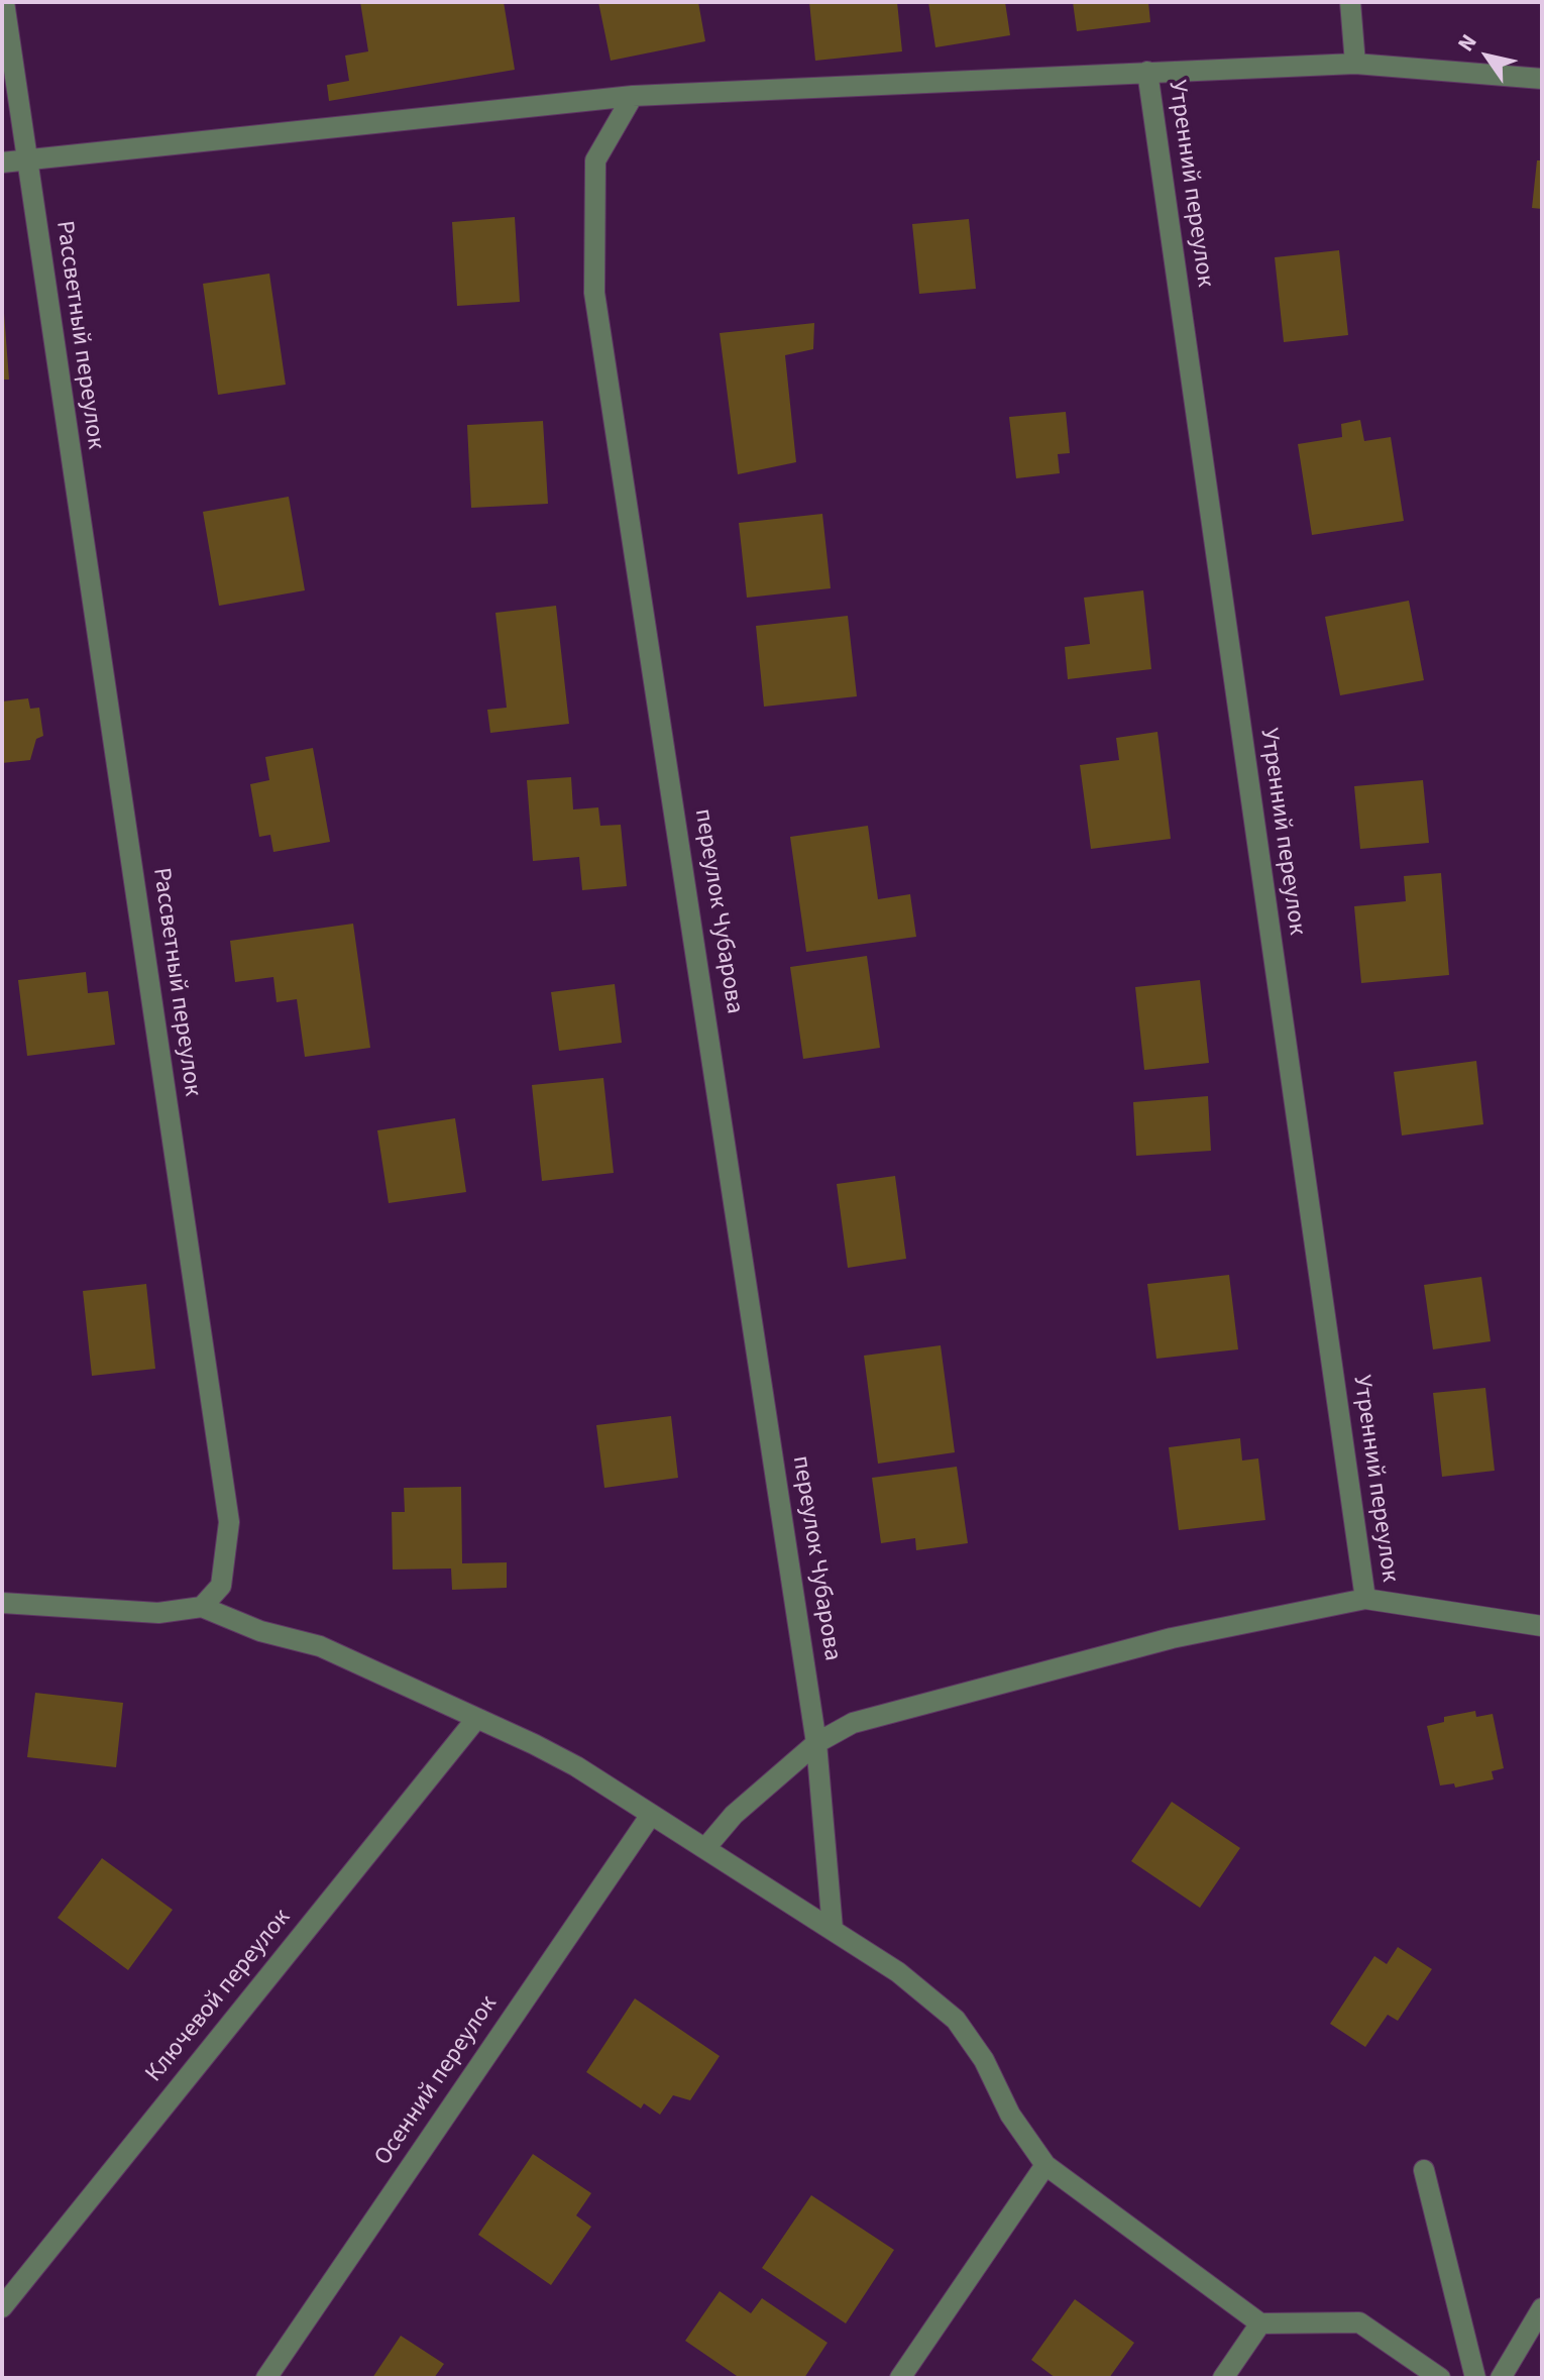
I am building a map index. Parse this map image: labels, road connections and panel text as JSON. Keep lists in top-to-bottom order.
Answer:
{
  "streets": {
    "street": [
      "Утренний переулок",
      "Рассветный переулок",
      "переулок Чубарова",
      "Ключевой переулок",
      "Осенний переулок"
    ]
  },
  "north": "top left"
}
